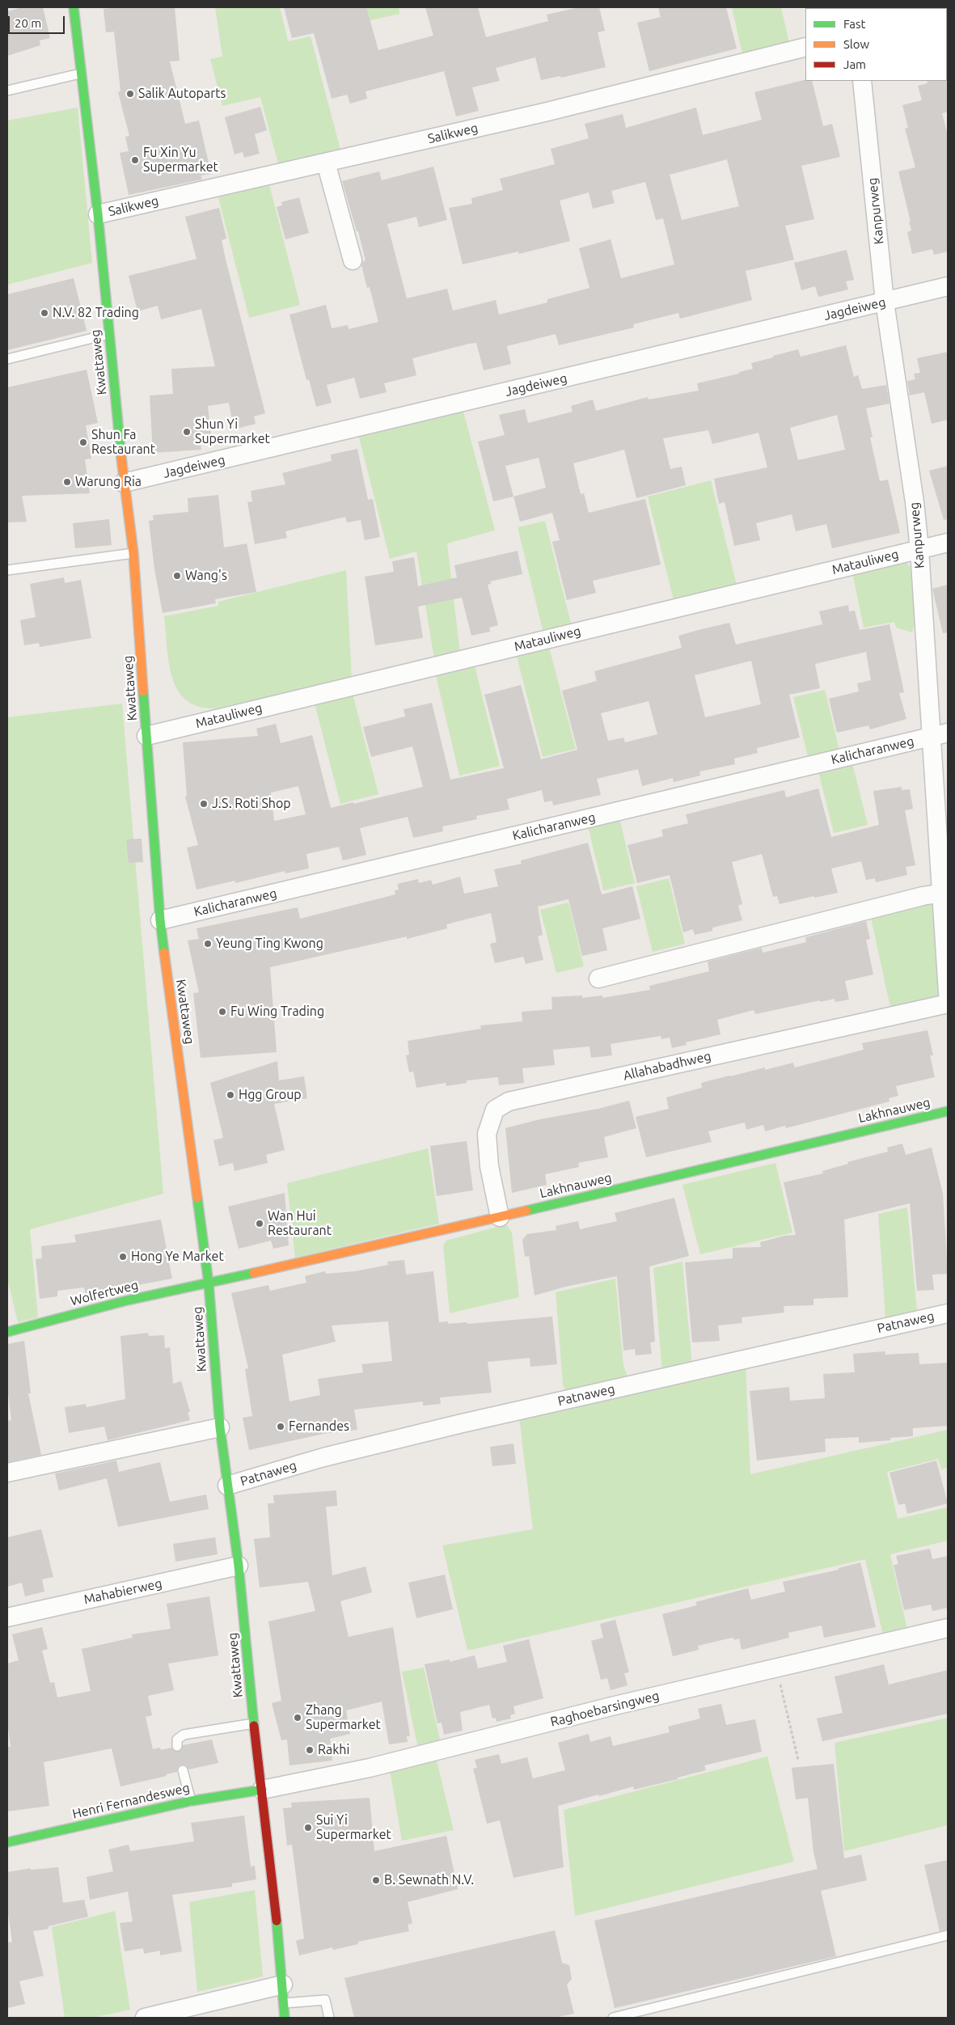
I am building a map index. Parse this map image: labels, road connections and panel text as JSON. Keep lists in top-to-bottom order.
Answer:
{
  "streets": {
    "main road": [
      "Kwattaweg",
      "Lakhnauweg",
      "Wolfertweg",
      "Henri Fernandesweg"
    ],
    "street": [
      "Salikweg",
      "Kanpurweg",
      "Jagdeiweg",
      "Matauliweg",
      "Kalicharanweg",
      "Allahabadhweg",
      "Patnaweg",
      "Mahabierweg",
      "Raghoebarsingweg"
    ]
  },
  "crossings": [
    ["Salikweg", "Kwattaweg"],
    ["Kanpurweg", "Jagdeiweg"],
    ["Kanpurweg", "Matauliweg"],
    ["Kanpurweg", "Kalicharanweg"],
    ["Jagdeiweg", "Kwattaweg"],
    ["Kwattaweg", "Matauliweg"],
    ["Kwattaweg", "Kalicharanweg"],
    ["Kwattaweg", "Lakhnauweg"],
    ["Kwattaweg", "Wolfertweg"],
    ["Kwattaweg", "Patnaweg"],
    ["Kwattaweg", "Mahabierweg"],
    ["Kwattaweg", "Raghoebarsingweg"],
    ["Kwattaweg", "Henri Fernandesweg"],
    ["Allahabadhweg", "Lakhnauweg"],
    ["Lakhnauweg", "Wolfertweg"],
    ["Raghoebarsingweg", "Henri Fernandesweg"]
  ],
  "places": [
    "Salik Autoparts",
    "Fu Xin Yu Supermarket",
    "N.V. 82 Trading",
    "Shun Yi Supermarket",
    "Shun Fa Restaurant",
    "Warung Ria",
    "Wang's",
    "J.S. Roti Shop",
    "Yeung Ting Kwong",
    "Fu Wing Trading",
    "Hgg Group",
    "Wan Hui Restaurant",
    "Hong Ye Market",
    "Fernandes",
    "Zhang Supermarket",
    "Rakhi",
    "Sui Yi Supermarket",
    "B. Sewnath N.V."
  ],
  "legend": ["Fast", "Slow", "Jam"],
  "scale_bar": "20 m"
}
